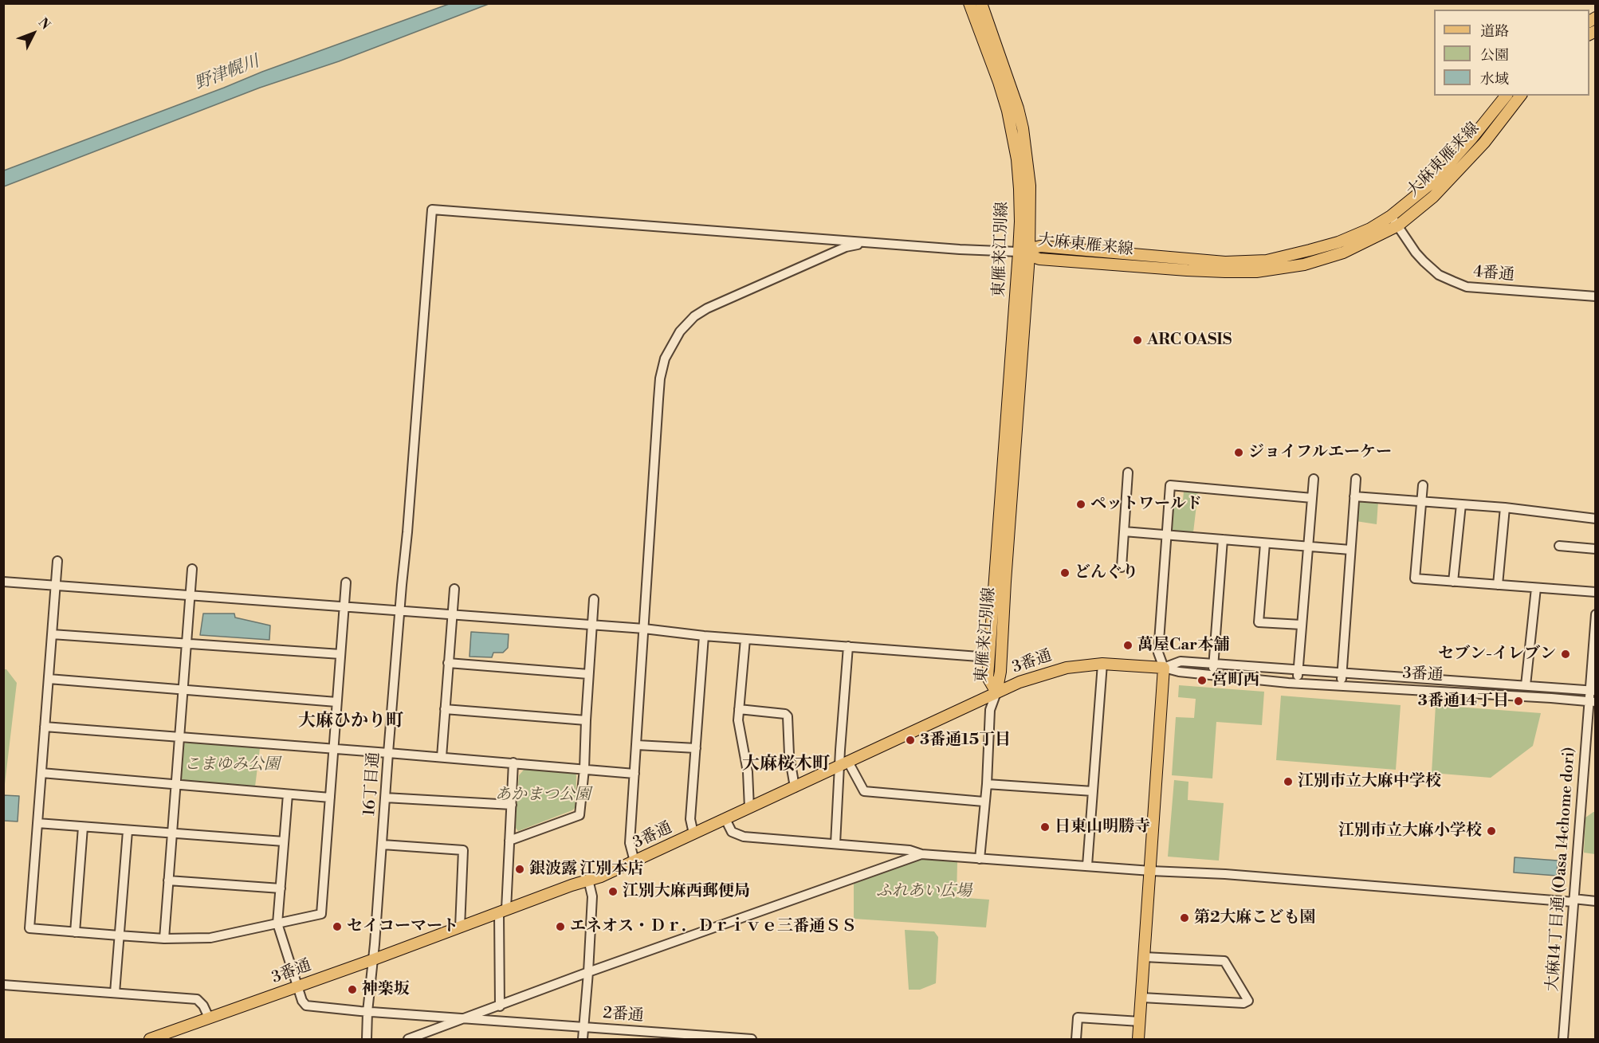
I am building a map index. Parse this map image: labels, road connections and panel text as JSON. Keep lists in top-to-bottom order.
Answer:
{
  "streets": {
    "main road": ["大麻東雁来線", "東雁来江別線", "3番通"],
    "street": [
      "4番通",
      "16丁目通",
      "大麻14丁目通 (Oasa 14chome dori)",
      "2番通"
    ]
  },
  "crossings": [
    ["大麻東雁来線", "東雁来江別線"],
    ["大麻東雁来線", "4番通"],
    ["東雁来江別線", "3番通"],
    ["3番通", "16丁目通"],
    ["3番通", "大麻14丁目通 (Oasa 14chome dori)"],
    ["3番通", "2番通"]
  ],
  "districts": ["大麻ひかり町", "大麻桜木町"],
  "water": ["野津幌川"],
  "parks": ["こまゆみ公園", "あかまつ公園", "ふれあい広場"],
  "places": [
    "ARC OASIS",
    "ジョイフルエーケー",
    "ペットワールド",
    "どんぐり",
    "萬屋Car本舗",
    "セブン-イレブン",
    "宮町西",
    "3番通14丁目",
    "3番通15丁目",
    "江別市立大麻中学校",
    "日東山明勝寺",
    "江別市立大麻小学校",
    "銀波露 江別本店",
    "江別大麻西郵便局",
    "第2大麻こども園",
    "セイコーマート",
    "エネオス・Ｄｒ．Ｄｒｉｖｅ三番通ＳＳ",
    "神楽坂"
  ],
  "legend": ["道路", "公園", "水域"],
  "north": "top right"
}
